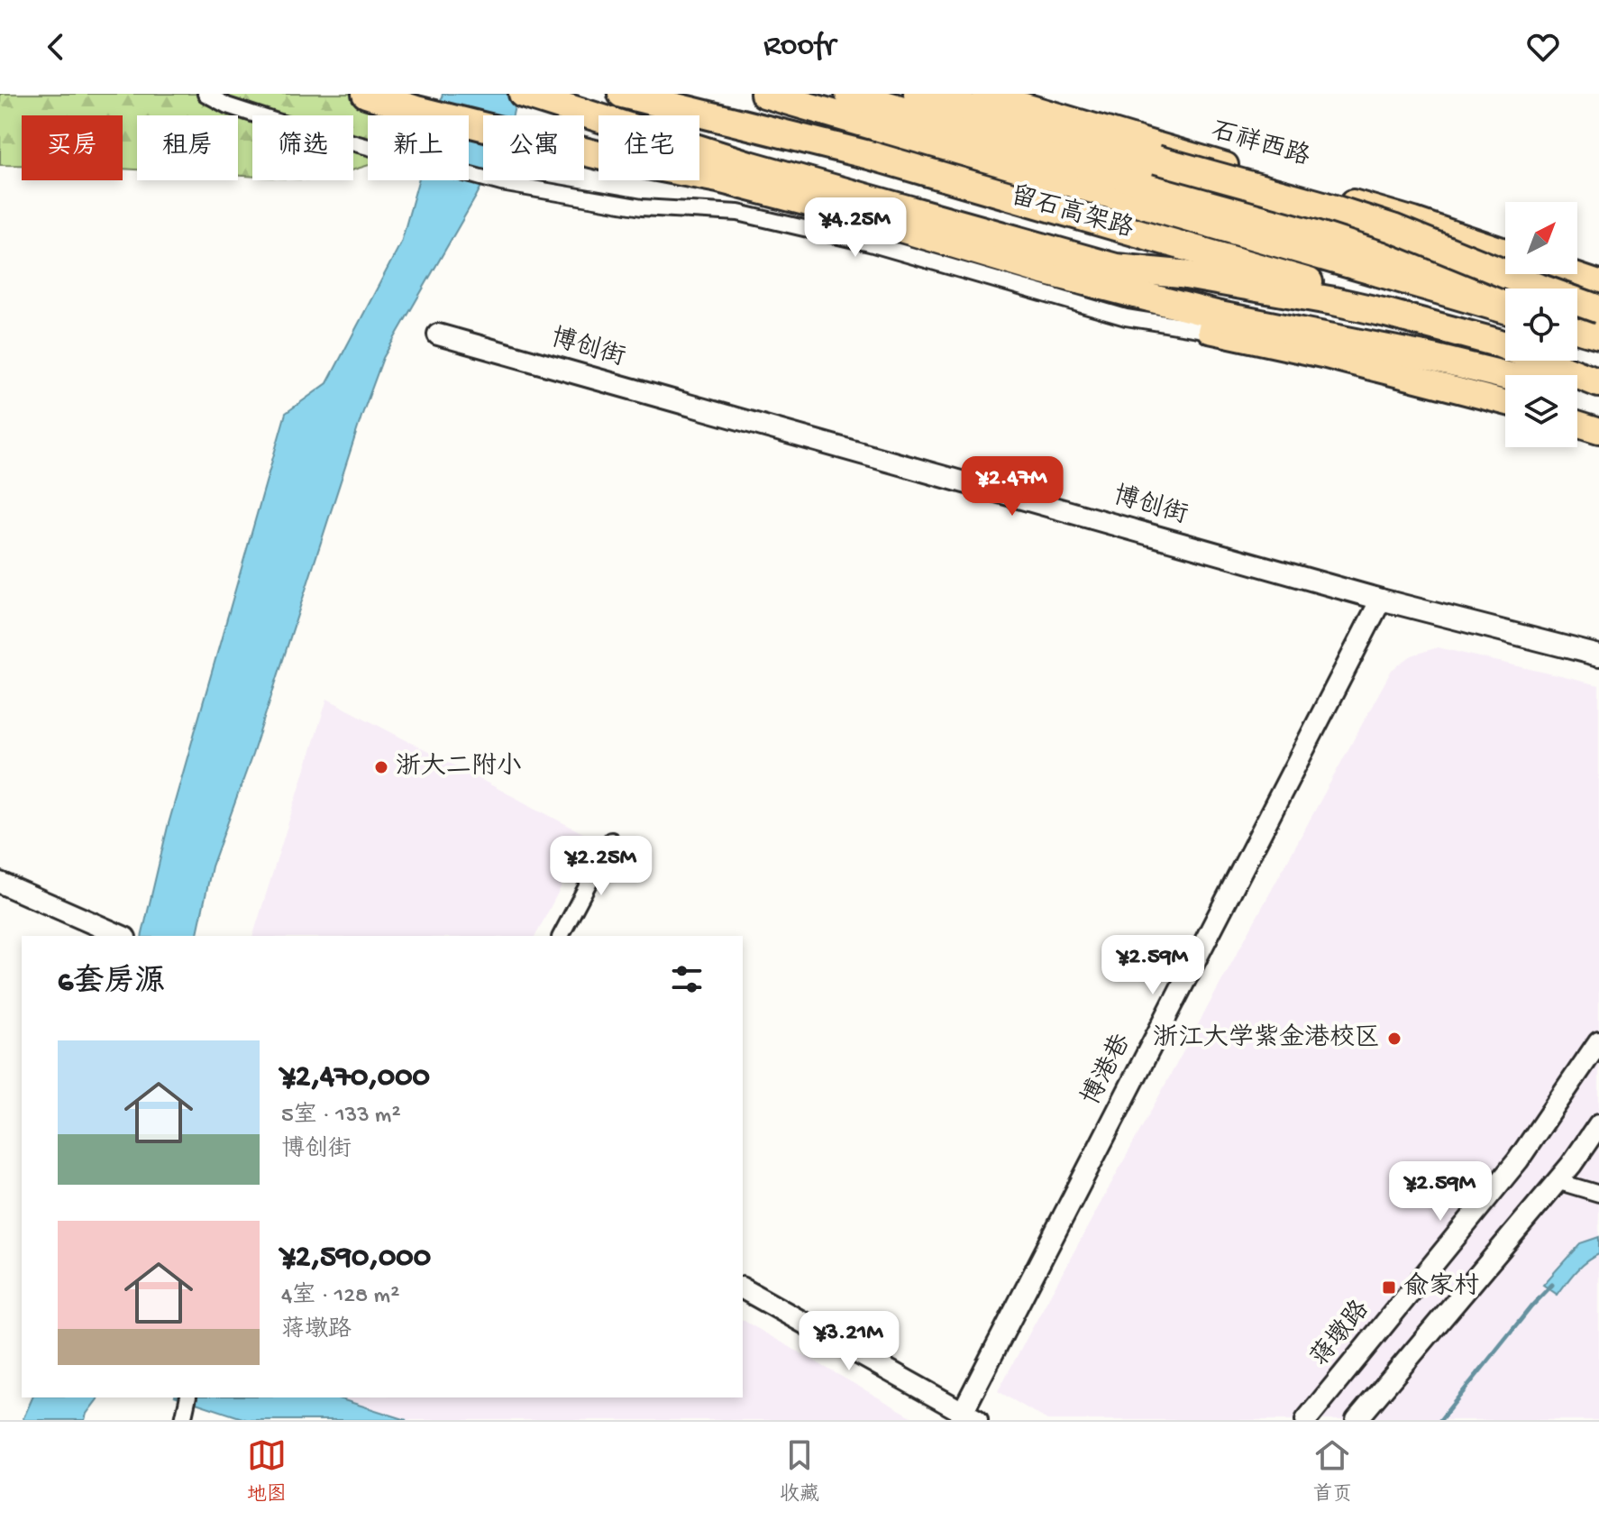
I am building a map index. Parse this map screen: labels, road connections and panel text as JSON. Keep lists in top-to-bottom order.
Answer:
{
  "streets": {
    "highway": ["留石高架路"],
    "main road": ["石祥西路"],
    "street": ["博创街", "博港巷", "蒋墩路"]
  },
  "crossings": [
    ["博创街", "博港巷"]
  ],
  "places": {
    "other": ["浙大二附小", "浙江大学紫金港校区"],
    "transit": ["俞家村"]
  },
  "north": "top right",
  "page": {
    "header": "Roofr",
    "chip": [
      "买房",
      "租房",
      "筛选",
      "新上",
      "公寓",
      "住宅"
    ],
    "price": [
      "¥4.25M",
      "¥2.47M",
      "¥2.25M",
      "¥2.59M",
      "¥2.59M",
      "¥3.21M"
    ],
    "heading": "6套房源",
    "list": [
      {
        "name": "¥2,470,000",
        "note": "5室 · 133 m² · 博创街"
      },
      {
        "name": "¥2,590,000",
        "note": "4室 · 128 m² · 蒋墩路"
      }
    ],
    "tabs": ["地图", "收藏", "首页"]
  }
}
